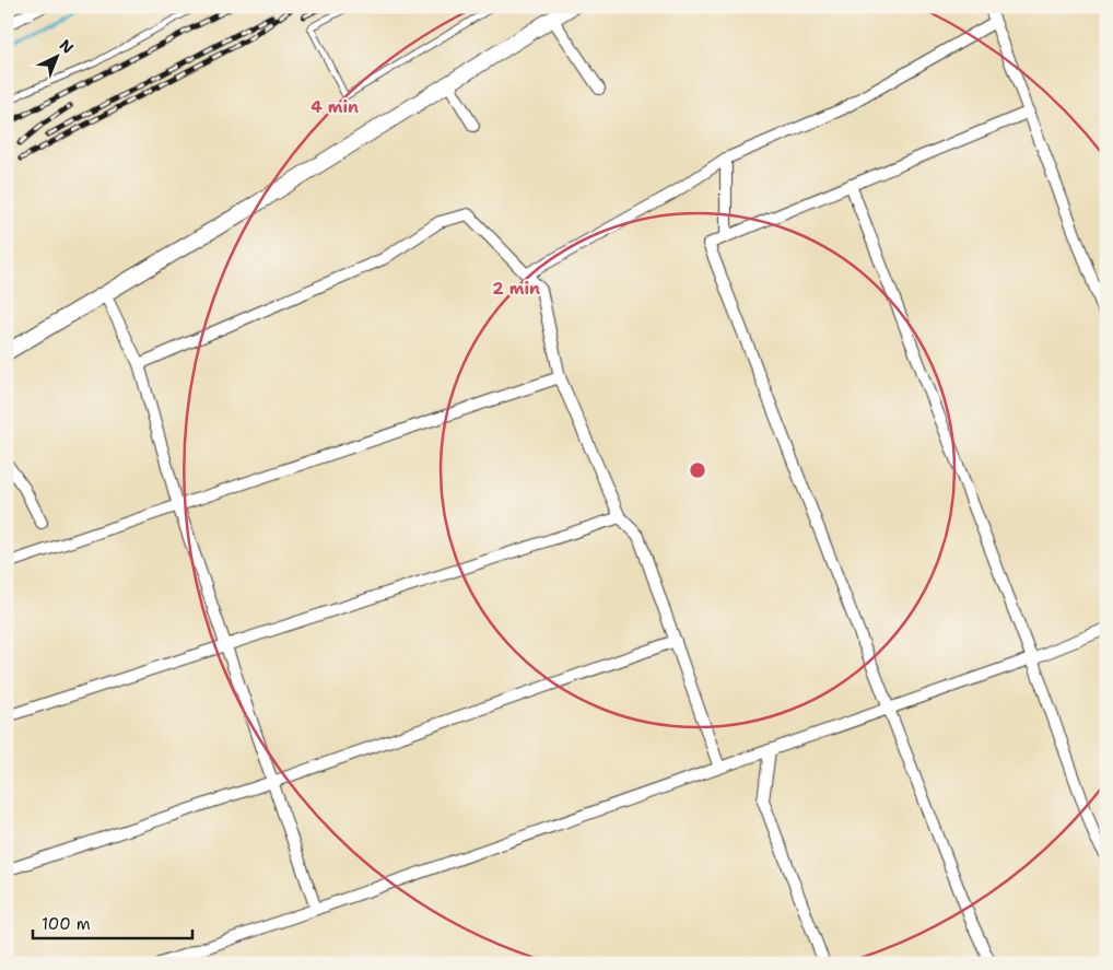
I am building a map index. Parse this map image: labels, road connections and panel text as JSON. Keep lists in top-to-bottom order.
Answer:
{
  "scale_bar": "100 m",
  "north": "top right",
  "rings": ["4 min", "2 min"]
}
